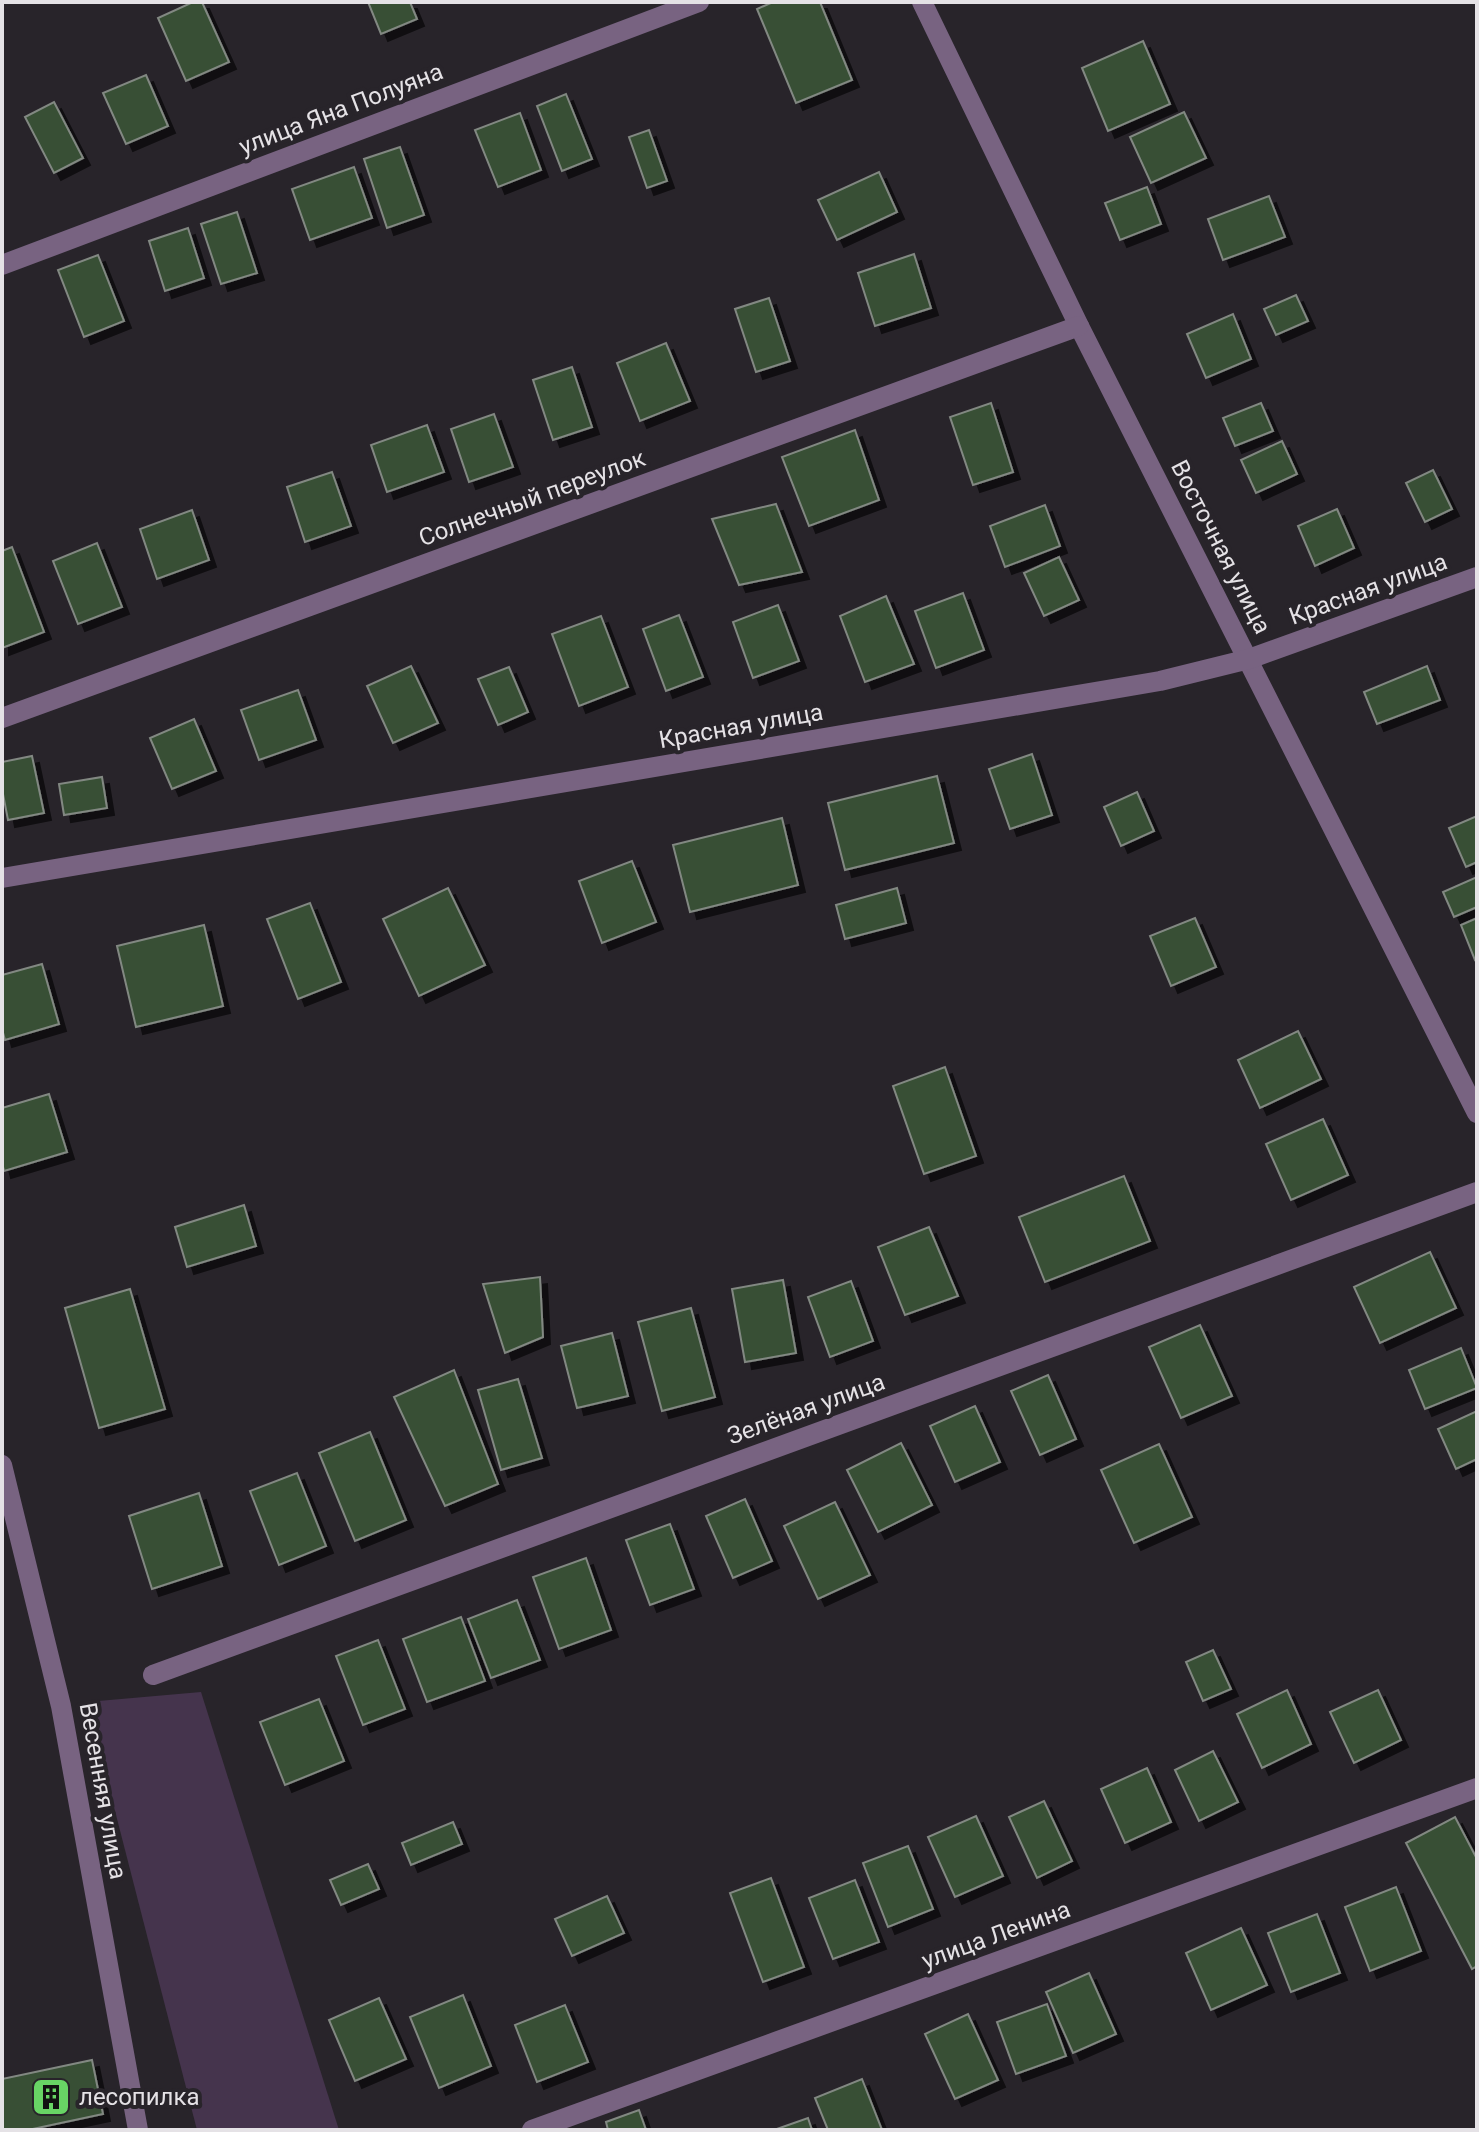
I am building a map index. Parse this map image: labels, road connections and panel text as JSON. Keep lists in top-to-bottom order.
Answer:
{
  "streets": {
    "street": [
      "улица Яна Полуяна",
      "Солнечный переулок",
      "Восточная улица",
      "Красная улица",
      "Зелёная улица",
      "Весенняя улица",
      "улица Ленина"
    ]
  },
  "crossings": [
    ["Солнечный переулок", "Восточная улица"],
    ["Восточная улица", "Красная улица"]
  ],
  "places": {
    "building": ["лесопилка"]
  }
}
